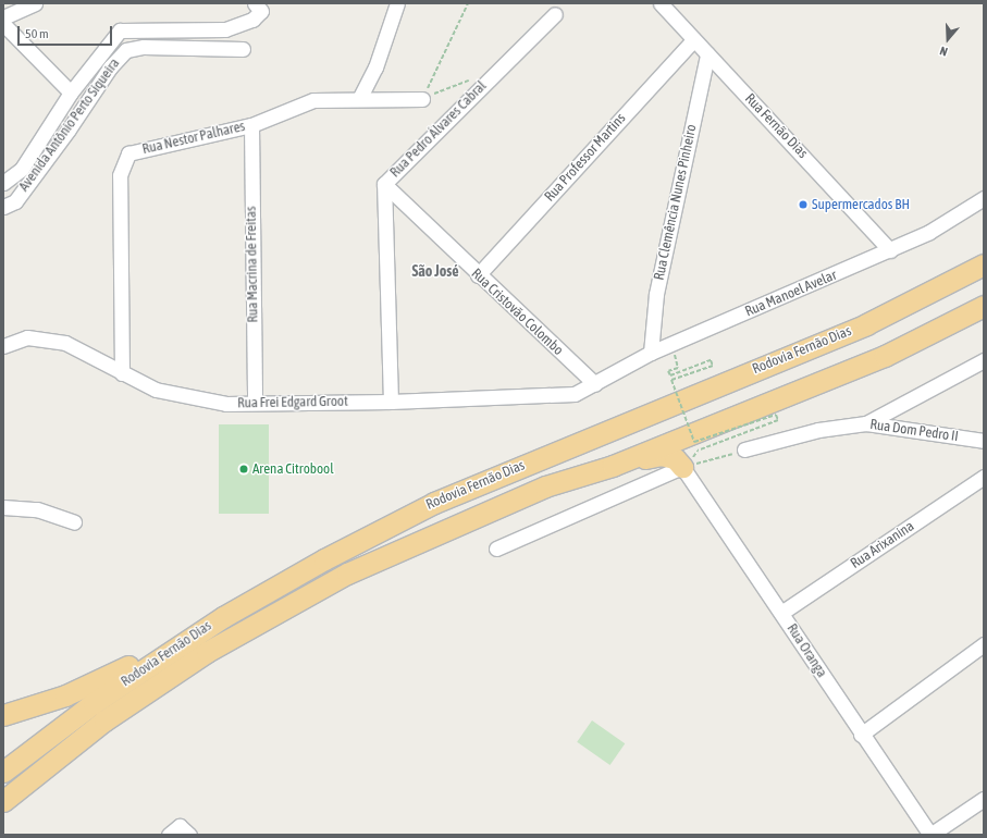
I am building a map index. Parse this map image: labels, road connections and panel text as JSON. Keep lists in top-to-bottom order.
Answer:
{
  "streets": {
    "highway": ["Rodovia Fernão Dias"],
    "street": [
      "Avenida Antônio Perto Siqueira",
      "Rua Fernão Dias",
      "Rua Pedro Álvares Cabral",
      "Rua Nestor Palhares",
      "Rua Professor Martins",
      "Rua Clemência Nunes Pinheiro",
      "Rua Macrina de Freitas",
      "Rua Manoel Avelar",
      "Rua Cristovão Colombo",
      "Rua Frei Edgard Groot",
      "Rua Dom Pedro II",
      "Rua Arixanina",
      "Rua Oranga"
    ]
  },
  "crossings": [
    ["Rua Fernão Dias", "Rua Professor Martins"],
    ["Rua Fernão Dias", "Rua Clemência Nunes Pinheiro"],
    ["Rua Fernão Dias", "Rua Manoel Avelar"],
    ["Rua Pedro Álvares Cabral", "Rua Cristovão Colombo"],
    ["Rua Pedro Álvares Cabral", "Rua Frei Edgard Groot"],
    ["Rua Nestor Palhares", "Rua Macrina de Freitas"],
    ["Rua Nestor Palhares", "Rua Frei Edgard Groot"],
    ["Rua Professor Martins", "Rua Cristovão Colombo"],
    ["Rua Clemência Nunes Pinheiro", "Rua Manoel Avelar"],
    ["Rua Macrina de Freitas", "Rua Frei Edgard Groot"],
    ["Rua Manoel Avelar", "Rua Cristovão Colombo"],
    ["Rua Manoel Avelar", "Rua Frei Edgard Groot"],
    ["Rua Cristovão Colombo", "Rua Frei Edgard Groot"],
    ["Rua Arixanina", "Rua Oranga"]
  ],
  "districts": ["São José"],
  "places": ["Supermercados BH", "Arena Citrobool"],
  "scale_bar": "50 m",
  "north": "bottom"
}
